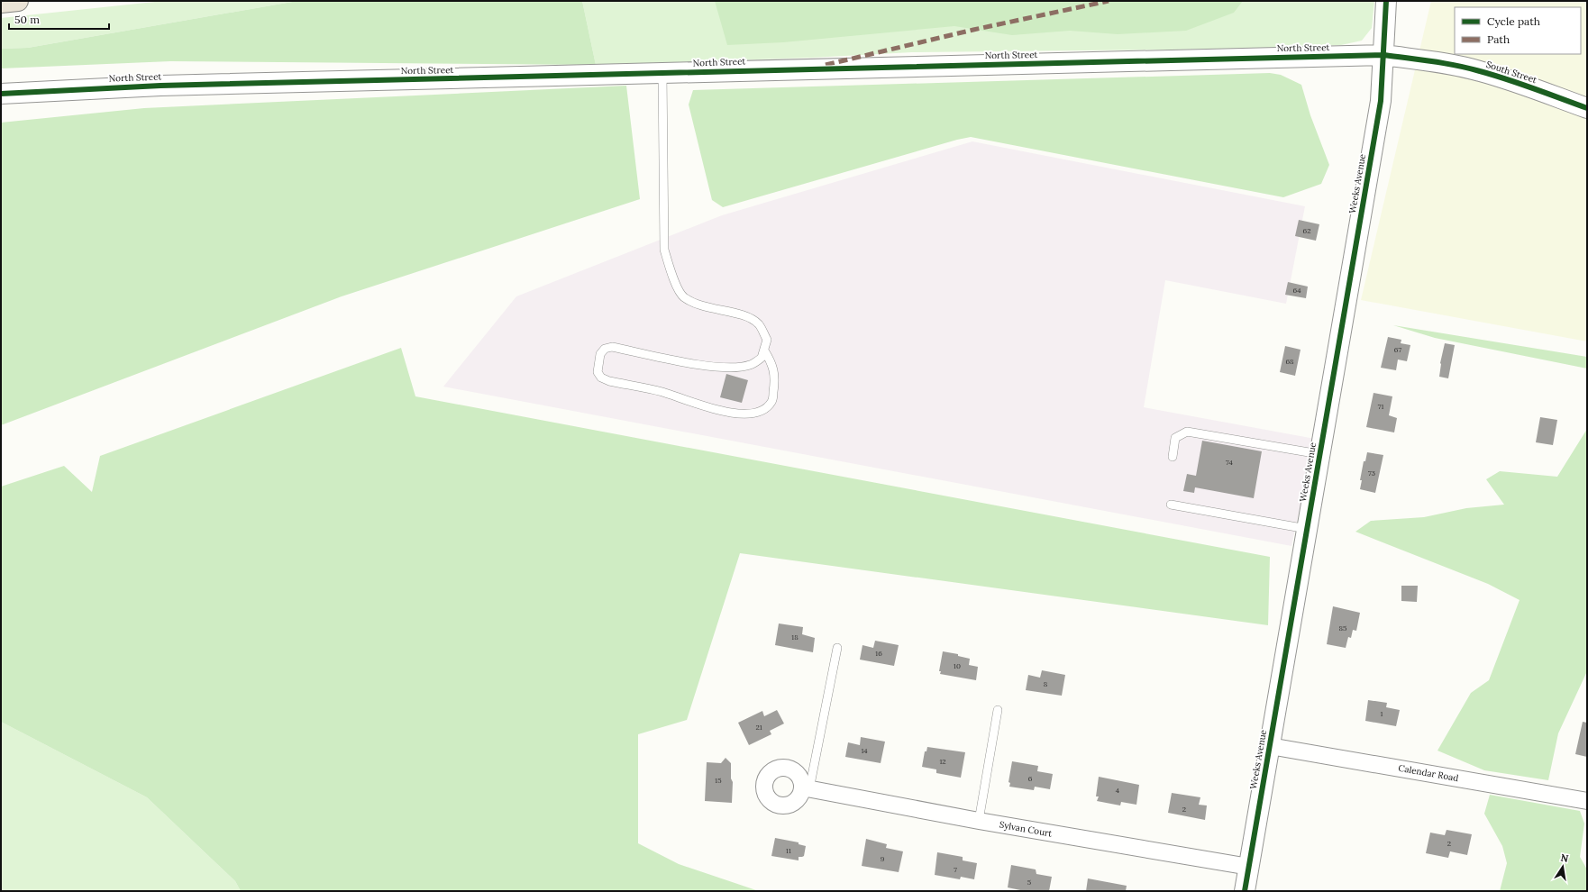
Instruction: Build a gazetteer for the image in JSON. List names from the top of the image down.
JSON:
{
  "streets": {
    "street": [
      "North Street",
      "South Street",
      "Weeks Avenue",
      "Calendar Road",
      "Sylvan Court"
    ]
  },
  "crossings": [
    ["North Street", "South Street"],
    ["North Street", "Weeks Avenue"],
    ["South Street", "Weeks Avenue"],
    ["Weeks Avenue", "Calendar Road"],
    ["Weeks Avenue", "Sylvan Court"]
  ],
  "house_numbers": [
    "62",
    "64",
    "67",
    "68",
    "71",
    "74",
    "73",
    "85",
    "18",
    "16",
    "10",
    "8",
    "1",
    "21",
    "14",
    "12",
    "6",
    "15",
    "4",
    "2",
    "2",
    "11",
    "9",
    "7",
    "5"
  ],
  "legend": ["Cycle path", "Path"],
  "scale_bar": "50 m",
  "north": "top"
}
